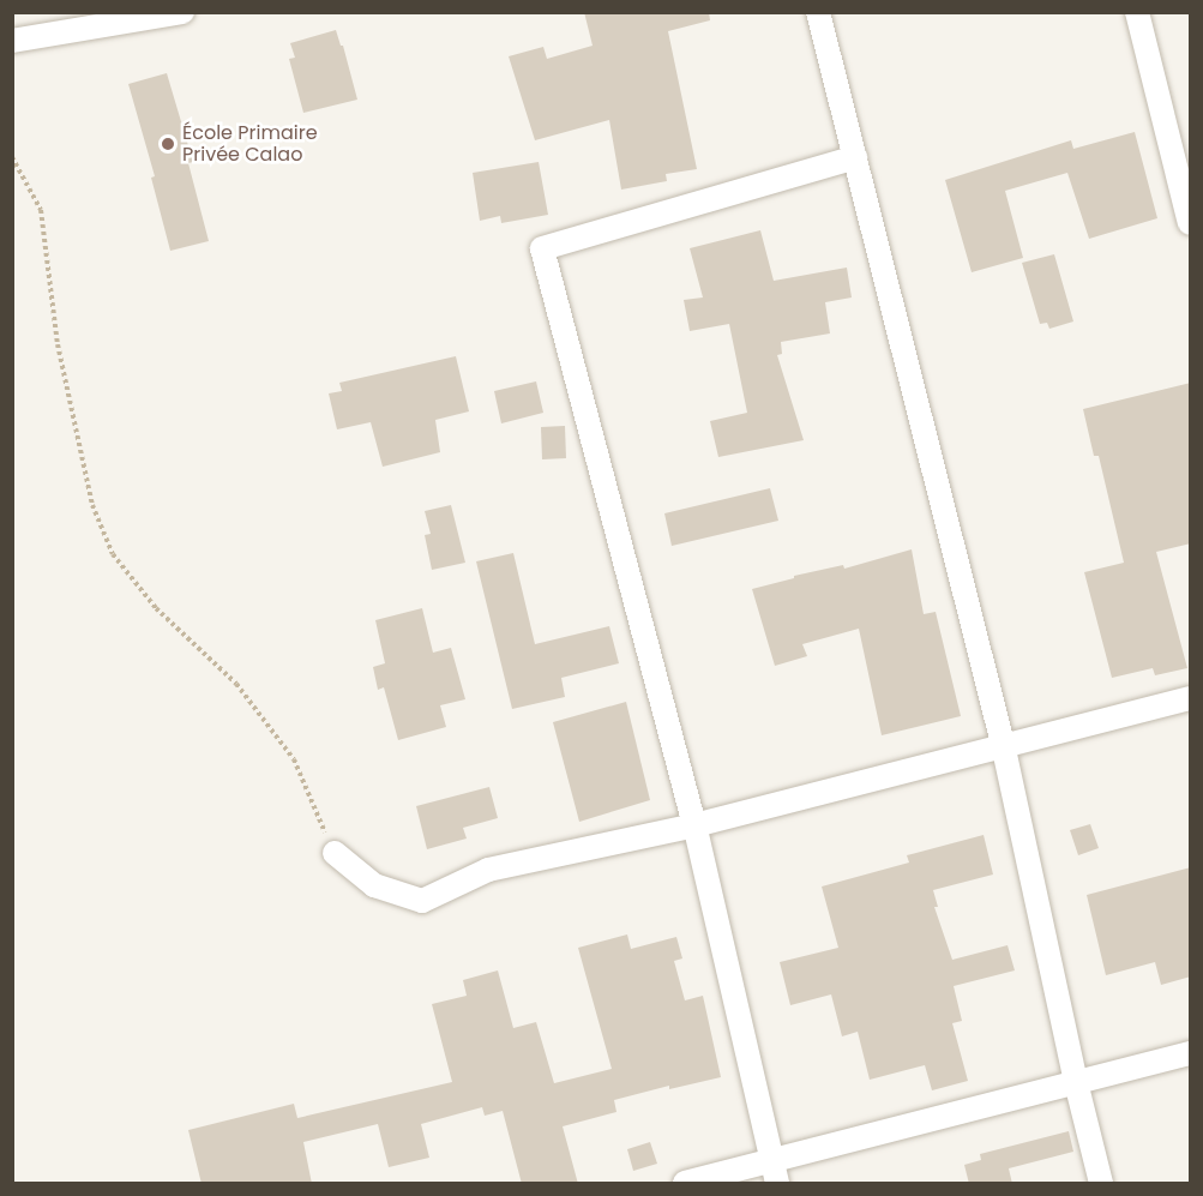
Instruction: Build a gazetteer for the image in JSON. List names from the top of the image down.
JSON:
{
  "places": ["École Primaire Privée Calao"]
}
